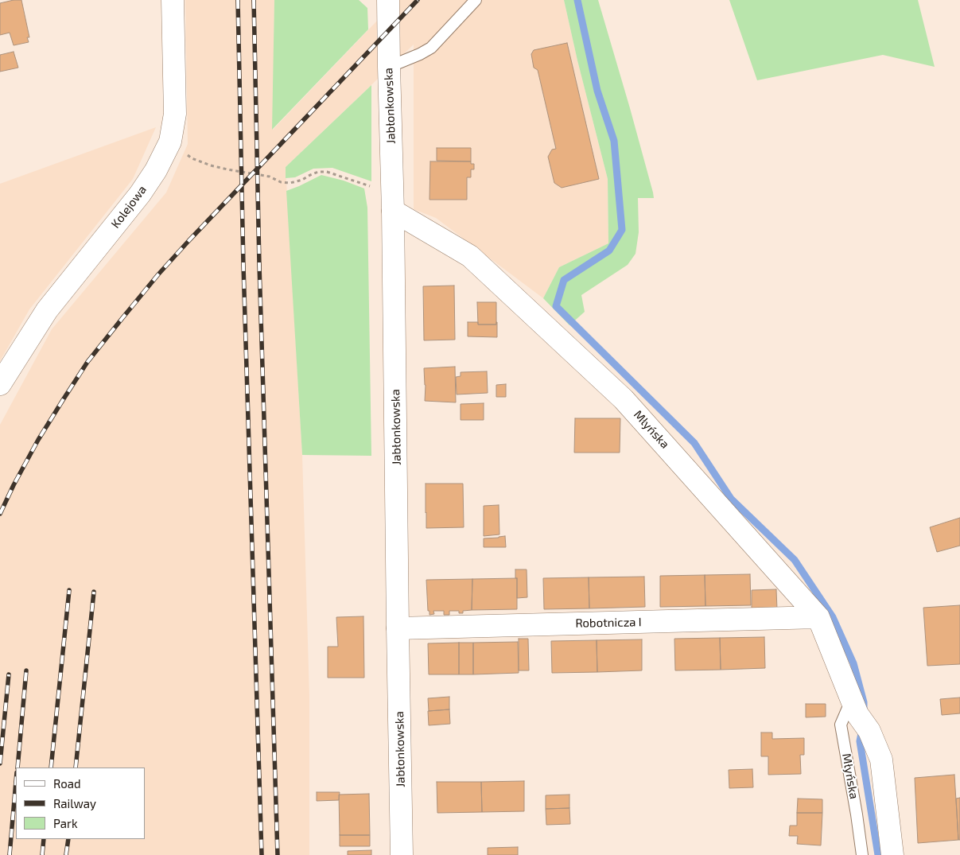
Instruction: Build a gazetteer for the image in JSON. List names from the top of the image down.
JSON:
{
  "streets": {
    "street": [
      "Jabłonkowska",
      "Kolejowa",
      "Młyńska",
      "Robotnicza I"
    ]
  },
  "crossings": [
    ["Jabłonkowska", "Młyńska"],
    ["Jabłonkowska", "Robotnicza I"],
    ["Młyńska", "Robotnicza I"]
  ],
  "legend": ["Road", "Railway", "Park"]
}
